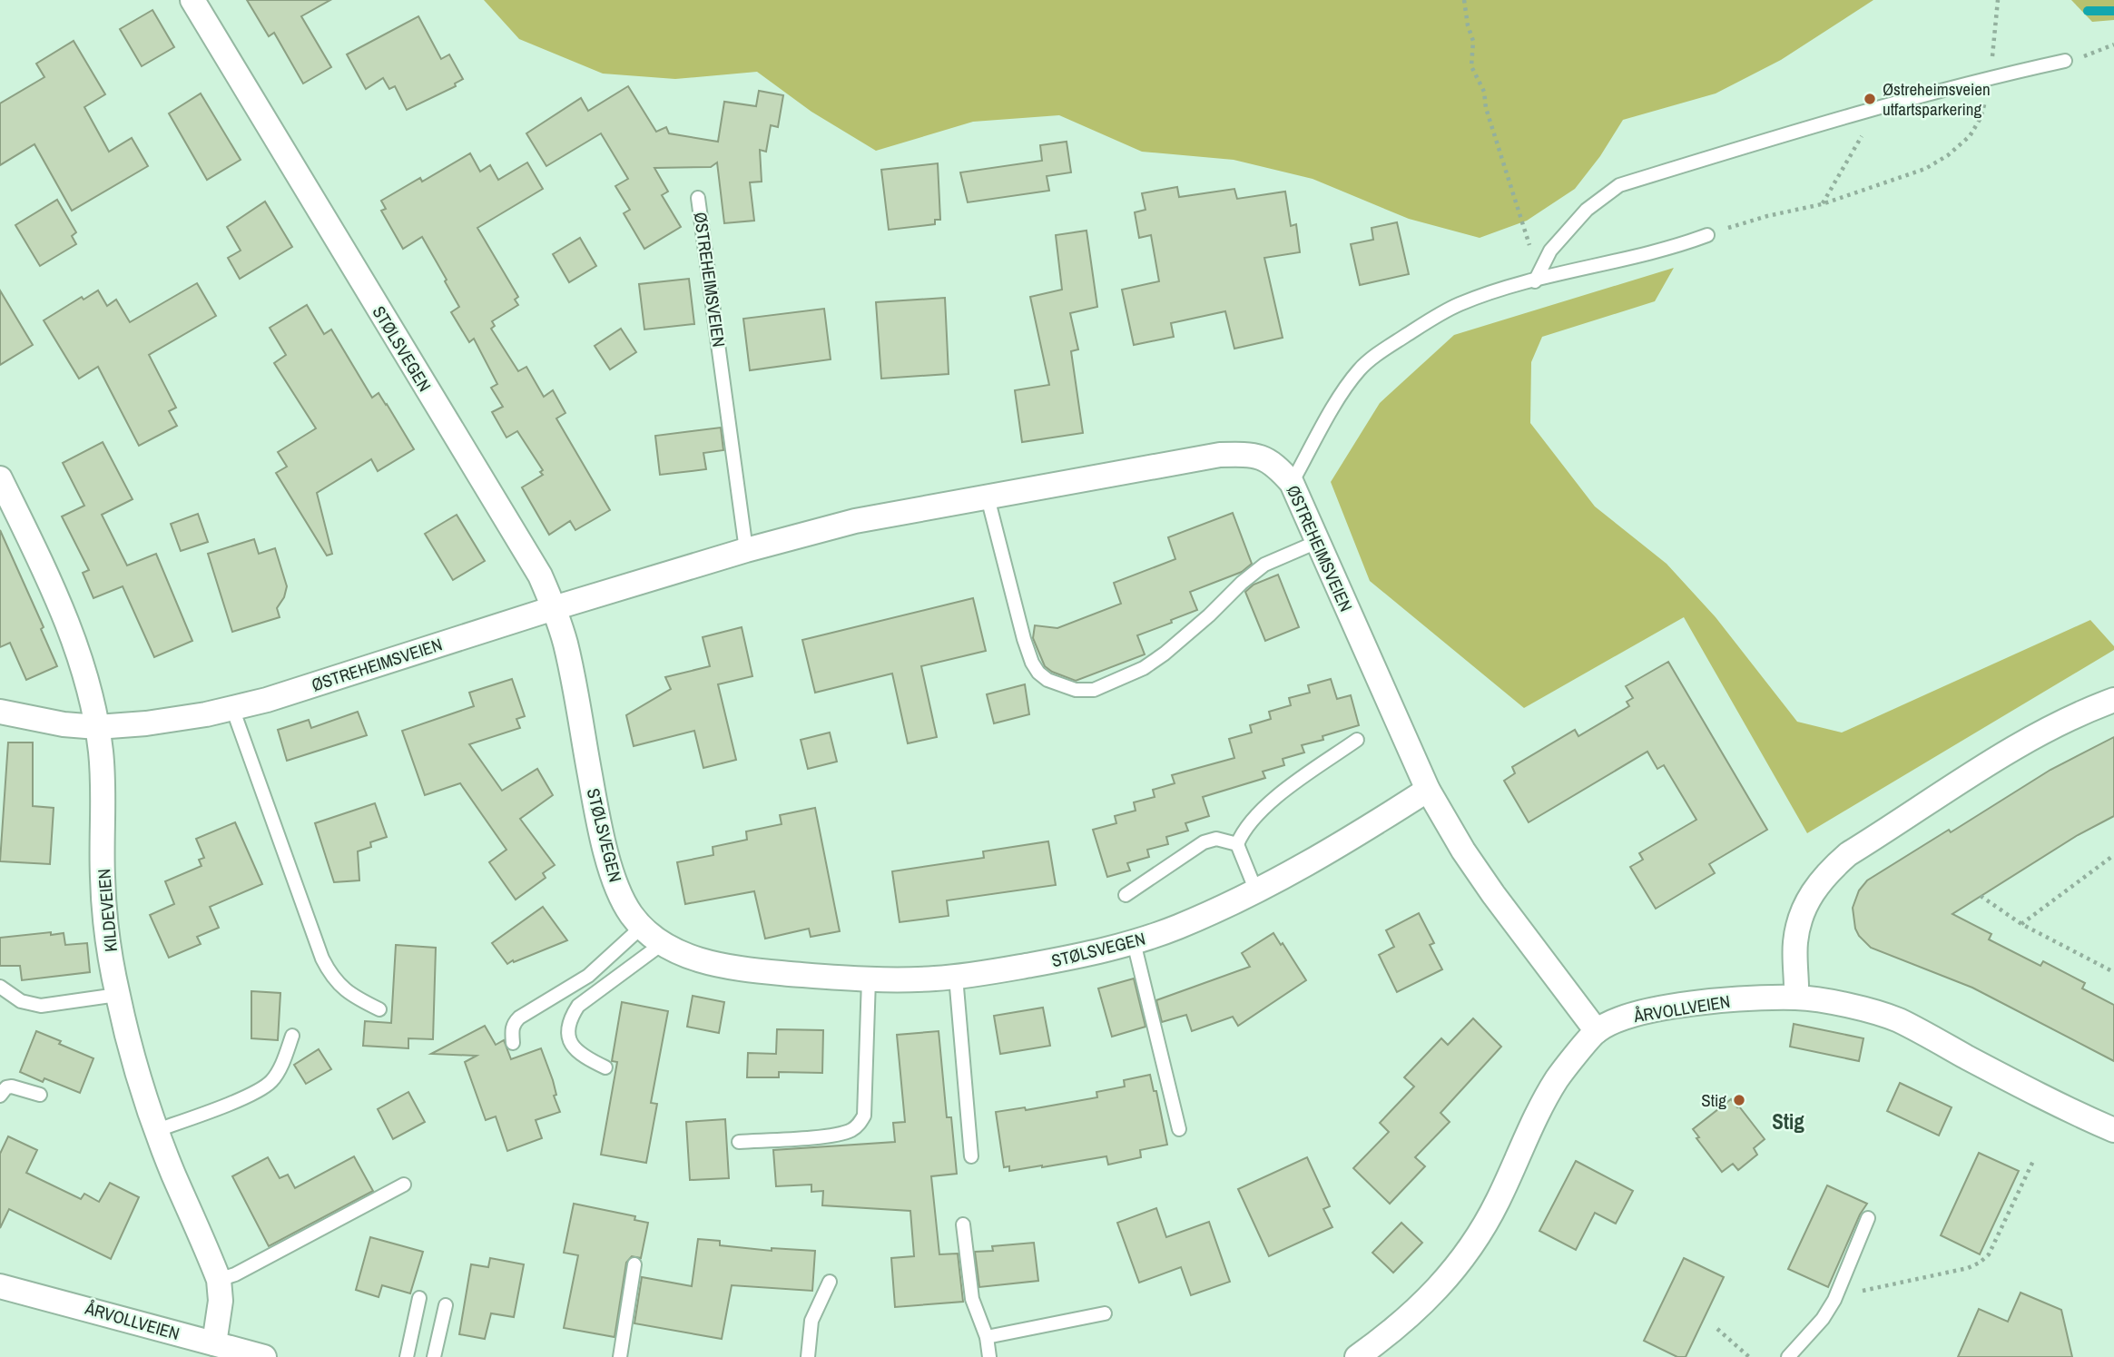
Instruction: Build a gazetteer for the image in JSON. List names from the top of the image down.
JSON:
{
  "streets": {
    "street": [
      "ØSTREHEIMSVEIEN",
      "STØLSVEGEN",
      "KILDEVEIEN",
      "ÅRVOLLVEIEN"
    ]
  },
  "crossings": [
    ["ØSTREHEIMSVEIEN", "STØLSVEGEN"],
    ["ØSTREHEIMSVEIEN", "KILDEVEIEN"],
    ["ØSTREHEIMSVEIEN", "ÅRVOLLVEIEN"],
    ["KILDEVEIEN", "ÅRVOLLVEIEN"]
  ],
  "districts": ["Stig"],
  "places": ["Østreheimsveien utfartsparkering", "Stig"]
}
